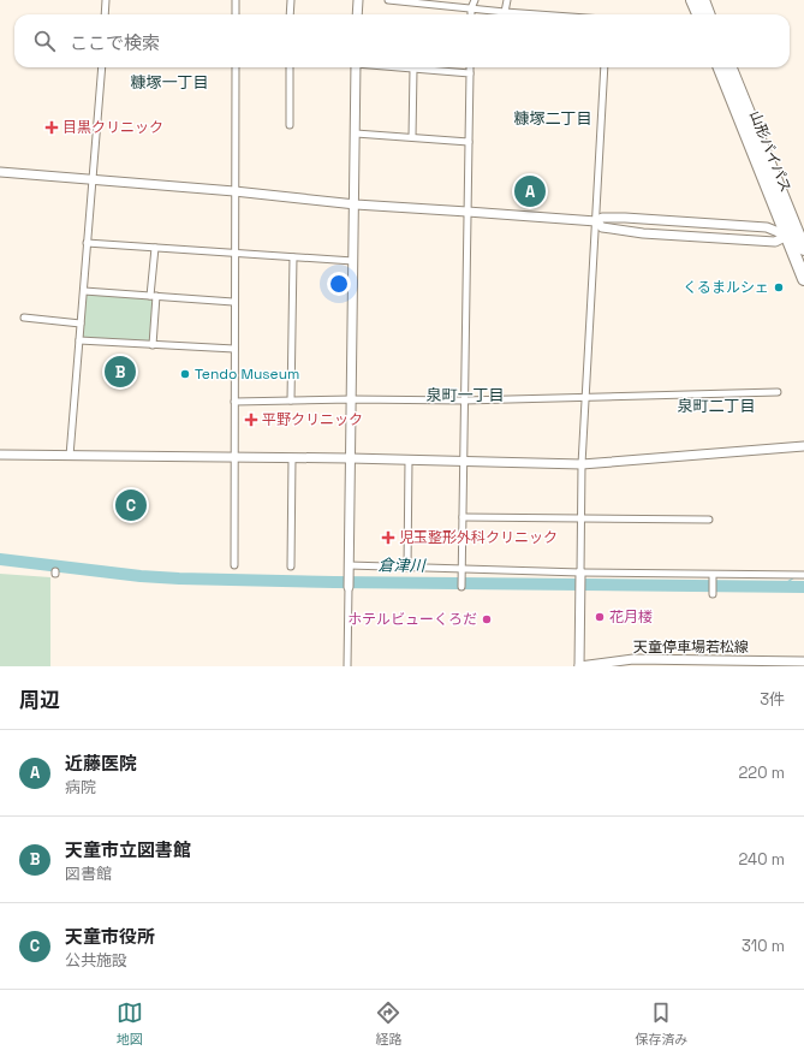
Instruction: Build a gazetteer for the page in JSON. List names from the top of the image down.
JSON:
{
  "streets": {
    "highway": ["山形バイパス"],
    "street": ["天童停車場若松線"]
  },
  "districts": [
    "糠塚一丁目",
    "糠塚二丁目",
    "泉町一丁目",
    "泉町二丁目"
  ],
  "water": ["倉津川"],
  "places": {
    "health": ["目黒クリニック", "平野クリニック", "児玉整形外科クリニック"],
    "other": [
      "くるまルシェ",
      "Tendo Museum",
      "花月楼",
      "ホテルビューくろだ"
    ]
  },
  "page": {
    "search": "ここで検索",
    "pins": ["A", "B", "C"],
    "heading": ["周辺", "3件"],
    "list": [
      {
        "mark": "A",
        "name": "近藤医院",
        "note": "病院",
        "value": "220 m"
      },
      {
        "mark": "B",
        "name": "天童市立図書館",
        "note": "図書館",
        "value": "240 m"
      },
      {
        "mark": "C",
        "name": "天童市役所",
        "note": "公共施設",
        "value": "310 m"
      }
    ],
    "nav": ["地図", "経路", "保存済み"]
  }
}
